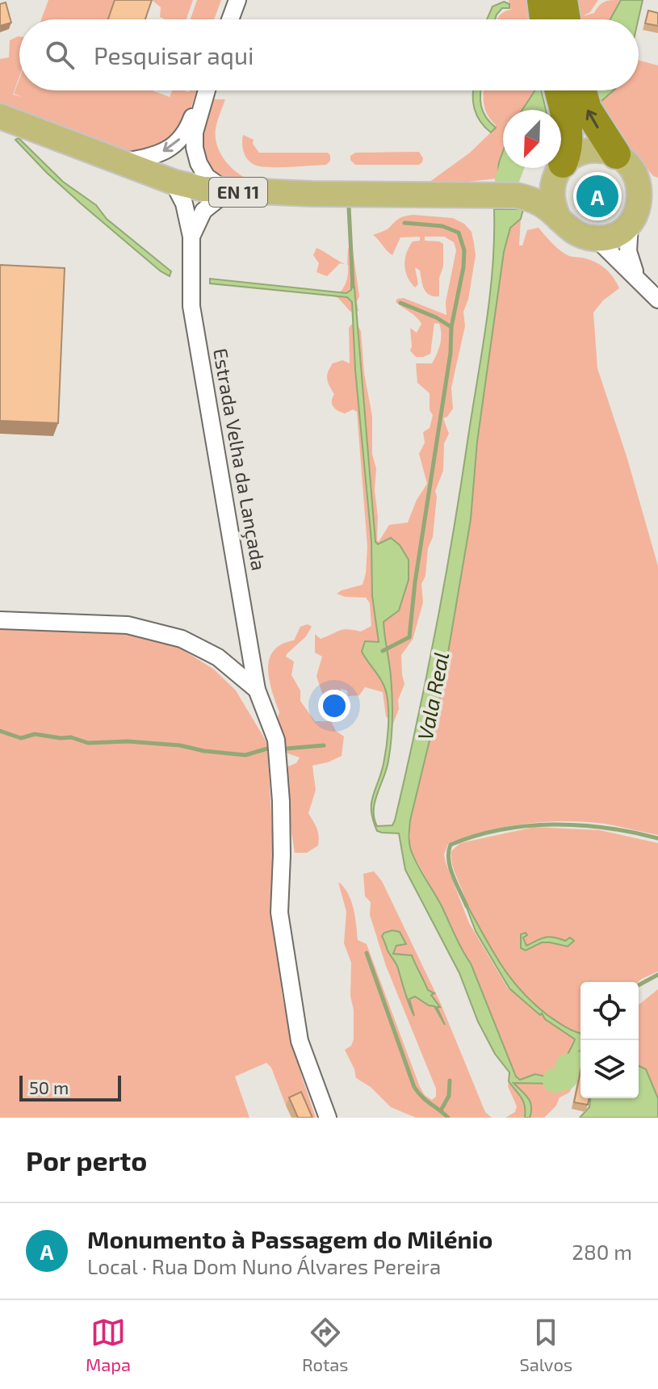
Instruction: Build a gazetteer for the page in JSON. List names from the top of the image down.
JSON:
{
  "streets": {
    "main road": ["EN 11"],
    "street": ["Estrada Velha da Lançada"]
  },
  "crossings": [
    ["EN 11", "Estrada Velha da Lançada"]
  ],
  "water": ["Vala Real"],
  "scale_bar": "50 m",
  "north": "bottom left",
  "page": {
    "search": "Pesquisar aqui",
    "pins": "A",
    "scale": "50 m",
    "heading": "Por perto",
    "list": [
      {
        "mark": "A",
        "name": "Monumento à Passagem do Milénio",
        "note": "Local · Rua Dom Nuno Álvares Pereira",
        "value": "280 m"
      }
    ],
    "nav": ["Mapa", "Rotas", "Salvos"]
  }
}
